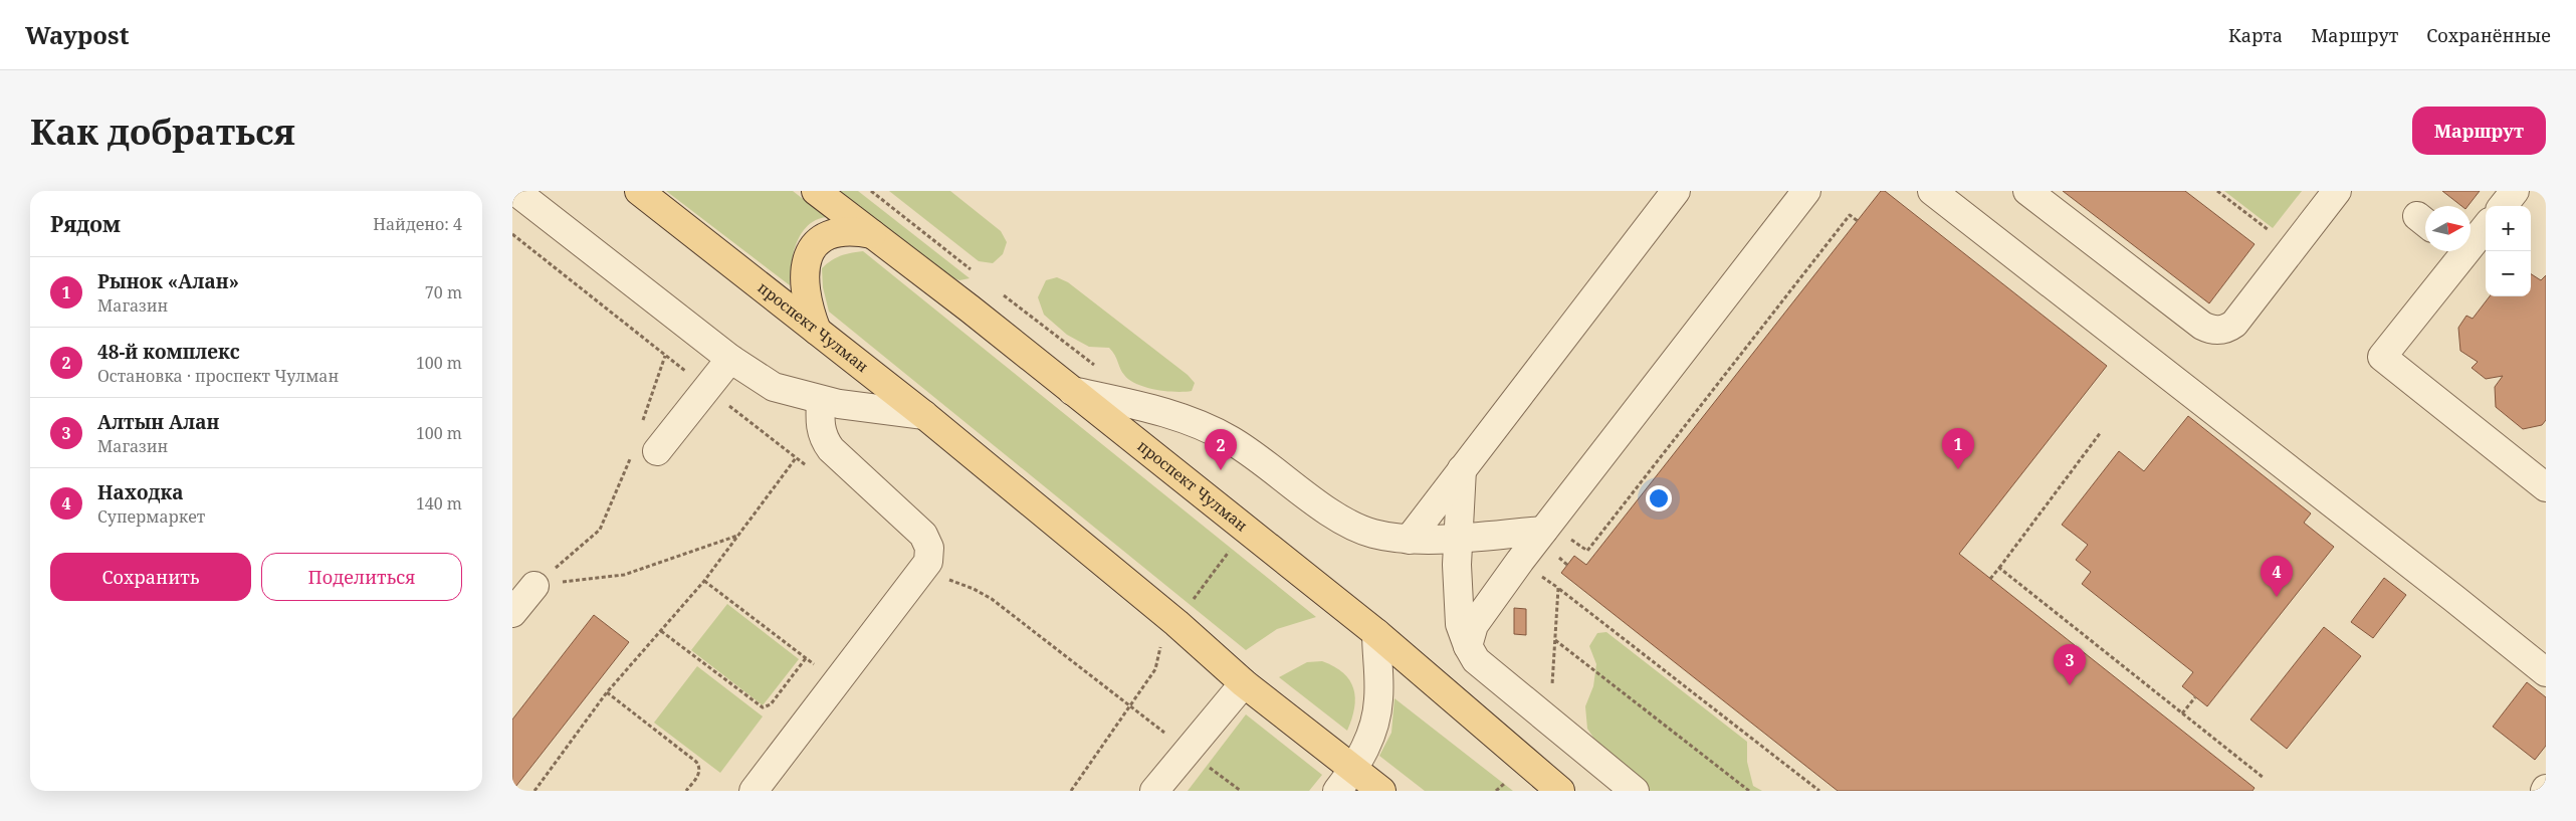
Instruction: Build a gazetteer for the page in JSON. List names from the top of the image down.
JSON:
{
  "streets": {
    "main road": ["проспект Чулман"]
  },
  "north": "right",
  "page": {
    "header": "Waypost",
    "nav": ["Карта", "Маршрут", "Сохранённые"],
    "buttons": [
      "Маршрут",
      ["Сохранить", "Поделиться"]
    ],
    "title": "Как добраться",
    "heading": ["Рядом", "Найдено: 4"],
    "map_buttons": ["+", "−"],
    "list": [
      {
        "mark": "1",
        "name": "Рынок «Алан»",
        "note": "Магазин",
        "value": "70 m"
      },
      {
        "mark": "2",
        "name": "48-й комплекс",
        "note": "Остановка · проспект Чулман",
        "value": "100 m"
      },
      {
        "mark": "3",
        "name": "Алтын Алан",
        "note": "Магазин",
        "value": "100 m"
      },
      {
        "mark": "4",
        "name": "Находка",
        "note": "Супермаркет",
        "value": "140 m"
      }
    ],
    "pins": [
      "1",
      "2",
      "4",
      "3"
    ]
  }
}
